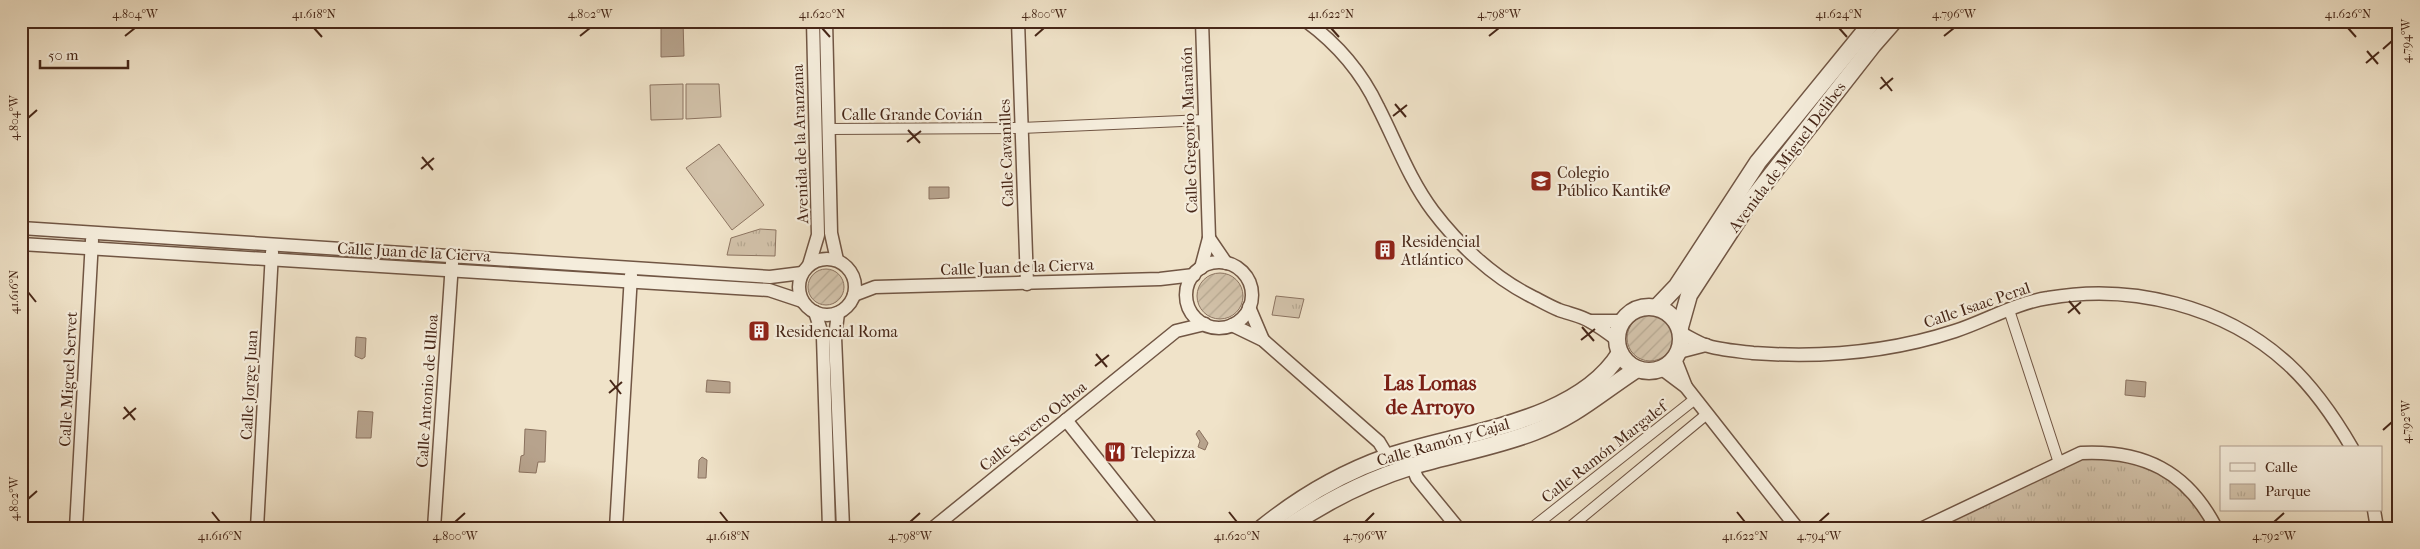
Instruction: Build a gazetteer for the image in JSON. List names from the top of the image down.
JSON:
{
  "streets": {
    "street": [
      "Calle Grande Covián",
      "Calle Gregorio Marañón",
      "Avenida de la Aranzana",
      "Calle Cavanilles",
      "Avenida de Miguel Delibes",
      "Calle Juan de la Cierva",
      "Calle Isaac Peral",
      "Calle Miguel Servet",
      "Calle Jorge Juan",
      "Calle Antonio de Ulloa",
      "Calle Severo Ochoa",
      "Calle Ramón y Cajal",
      "Calle Ramón Margalef"
    ]
  },
  "crossings": [
    ["Calle Grande Covián", "Calle Gregorio Marañón"],
    ["Calle Grande Covián", "Avenida de la Aranzana"],
    ["Calle Grande Covián", "Calle Cavanilles"],
    ["Calle Gregorio Marañón", "Calle Juan de la Cierva"],
    ["Calle Gregorio Marañón", "Calle Severo Ochoa"],
    ["Avenida de la Aranzana", "Calle Juan de la Cierva"],
    ["Calle Cavanilles", "Calle Juan de la Cierva"],
    ["Avenida de Miguel Delibes", "Calle Isaac Peral"],
    ["Avenida de Miguel Delibes", "Calle Ramón y Cajal"],
    ["Calle Juan de la Cierva", "Calle Miguel Servet"],
    ["Calle Juan de la Cierva", "Calle Jorge Juan"],
    ["Calle Juan de la Cierva", "Calle Antonio de Ulloa"],
    ["Calle Juan de la Cierva", "Calle Severo Ochoa"],
    ["Calle Isaac Peral", "Calle Ramón y Cajal"]
  ],
  "districts": ["Las Lomas de Arroyo"],
  "places": {
    "school or university": ["Colegio Público Kantik@"],
    "building": ["Residencial Atlántico", "Residencial Roma"],
    "restaurant": ["Telepizza"]
  },
  "legend": ["Calle", "Parque"],
  "scale_bar": "50 m",
  "coordinates": [
    "4.804°W",
    "41.618°N",
    "4.802°W",
    "41.620°N",
    "4.800°W",
    "41.622°N",
    "4.798°W",
    "41.624°N",
    "4.796°W",
    "41.626°N",
    "4.794°W",
    "41.616°N",
    "4.792°W"
  ]
}
